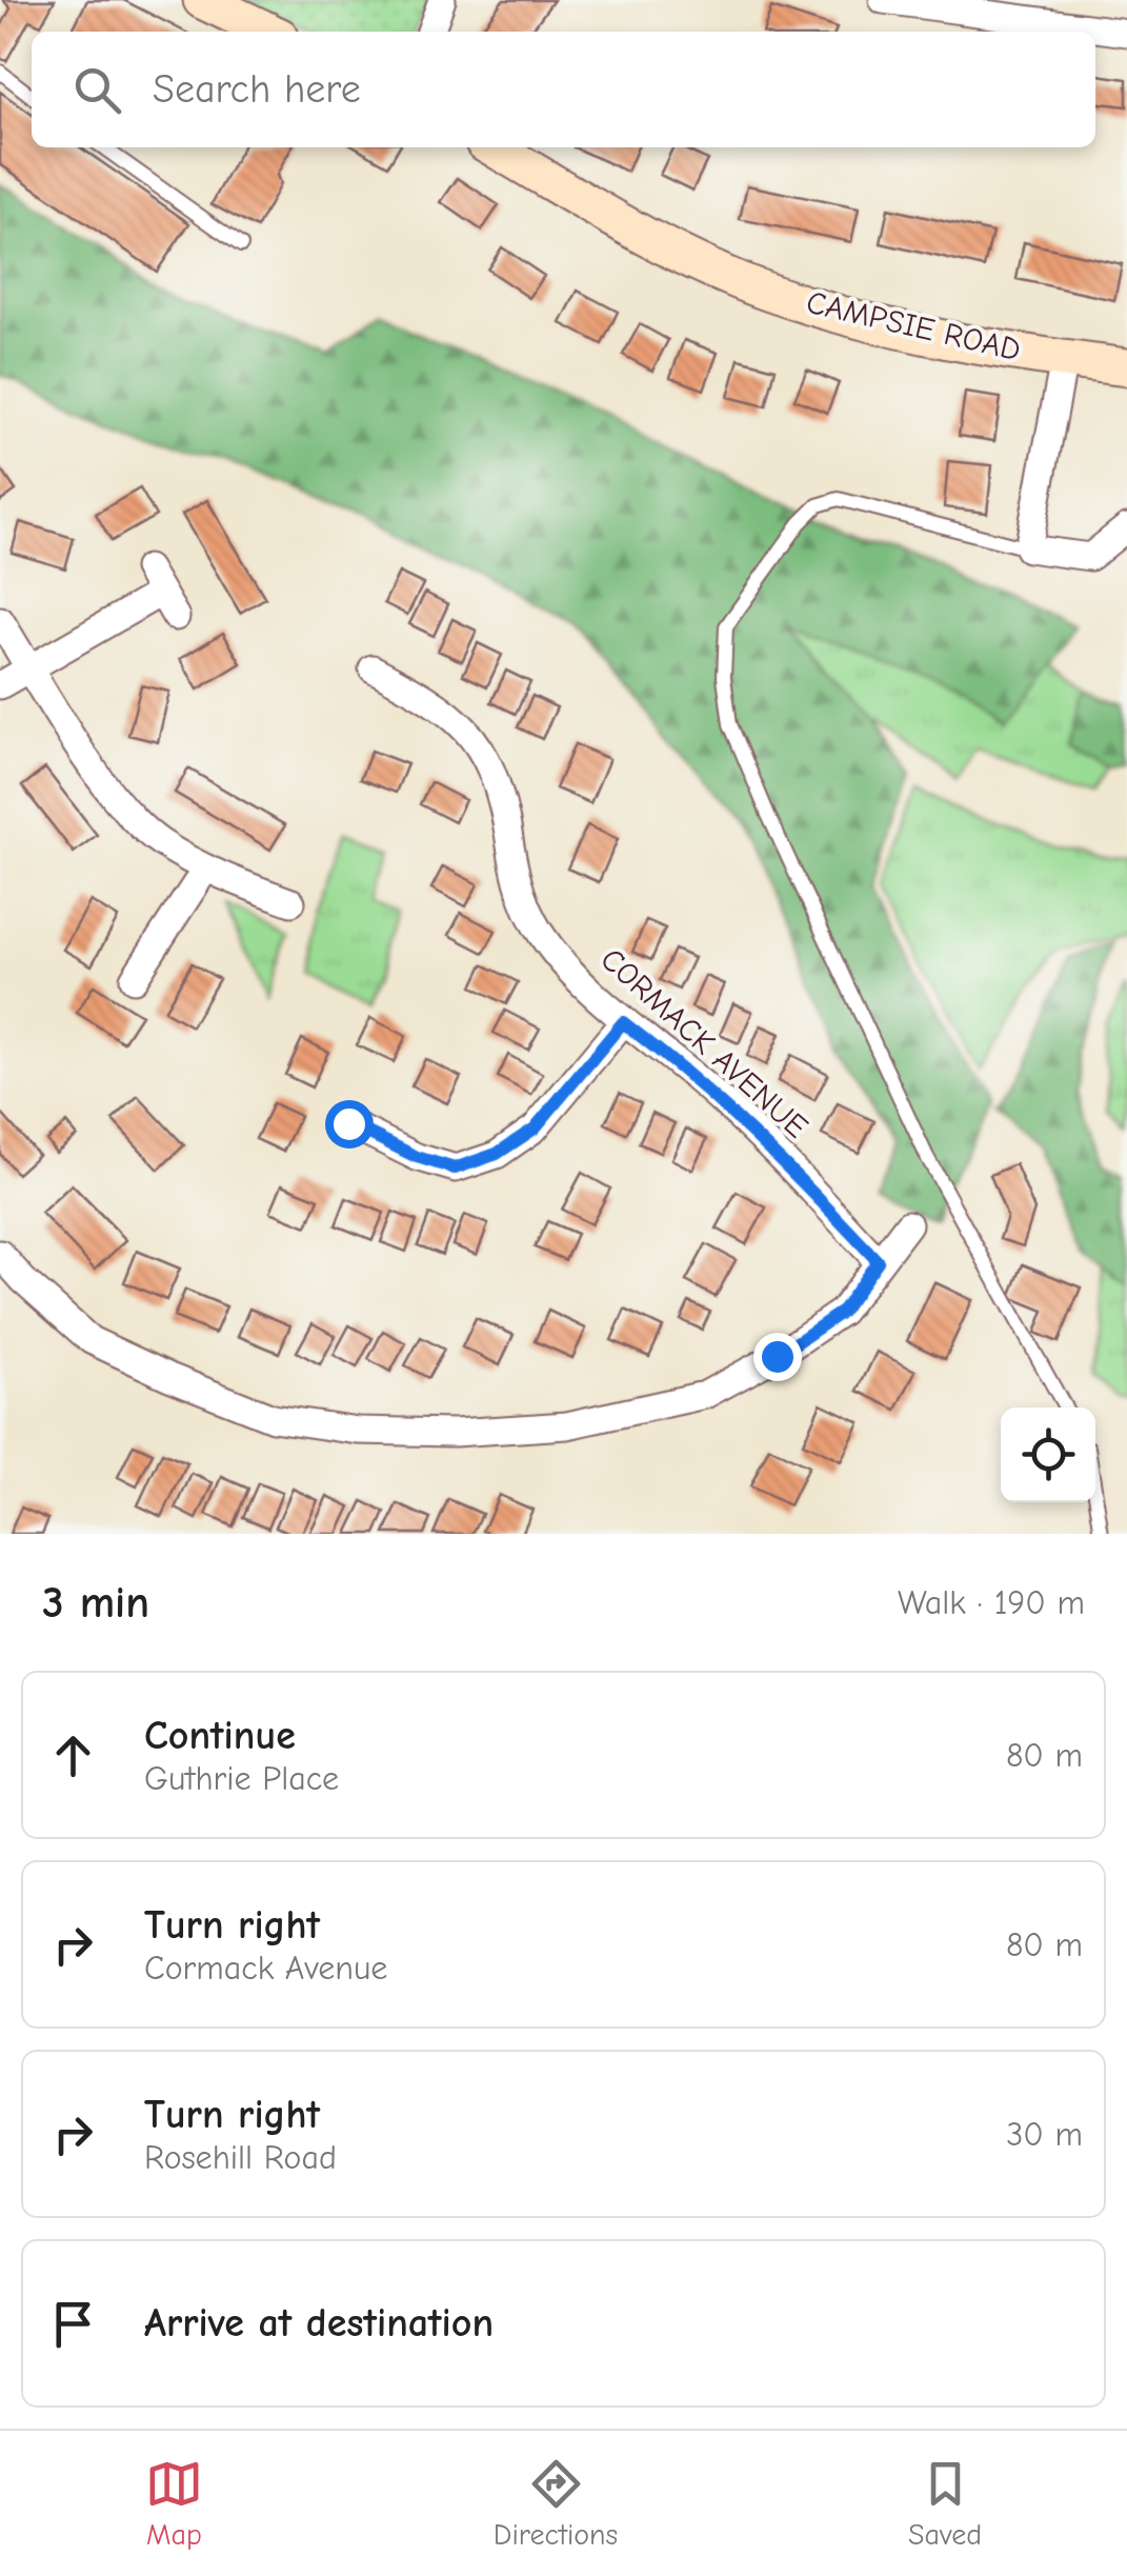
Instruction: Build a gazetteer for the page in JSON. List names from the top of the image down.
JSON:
{
  "streets": {
    "main road": ["CAMPSIE ROAD"],
    "street": ["CORMACK AVENUE"]
  },
  "page": {
    "search": "Search here",
    "heading": ["3 min", "Walk · 190 m"],
    "list": [
      ["Continue", "Guthrie Place", "80 m"],
      ["Turn right", "Cormack Avenue", "80 m"],
      ["Turn right", "Rosehill Road", "30 m"],
      "Arrive at destination"
    ],
    "nav": ["Map", "Directions", "Saved"]
  }
}
